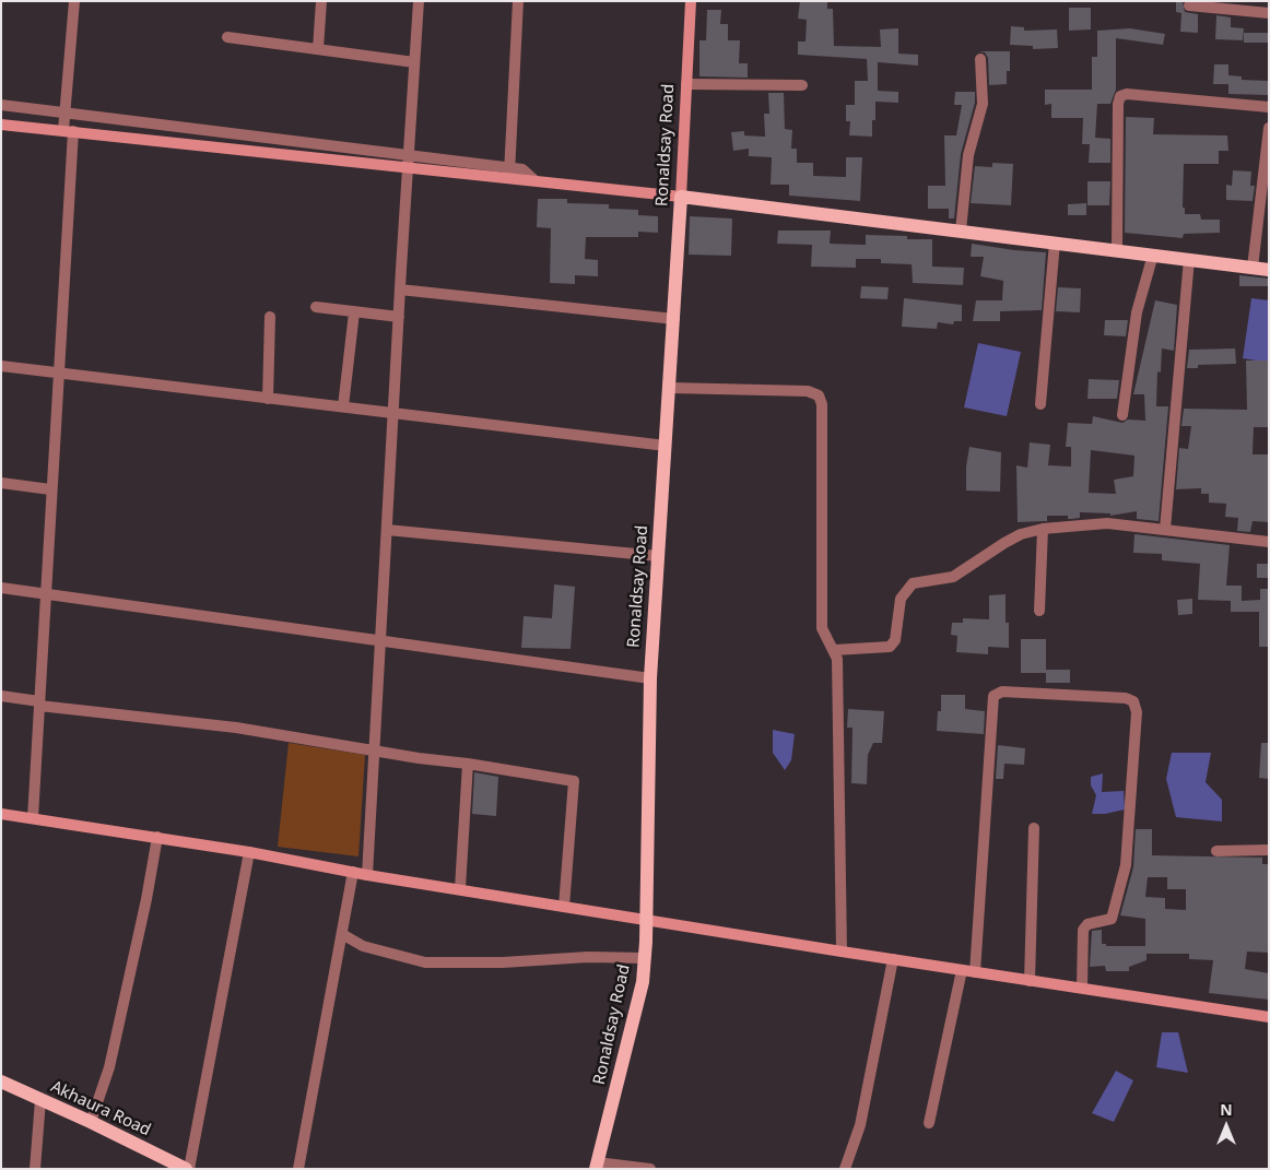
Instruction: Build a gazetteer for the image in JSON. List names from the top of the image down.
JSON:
{
  "streets": {
    "main road": ["Ronaldsay Road", "Akhaura Road"]
  },
  "north": "top"
}
